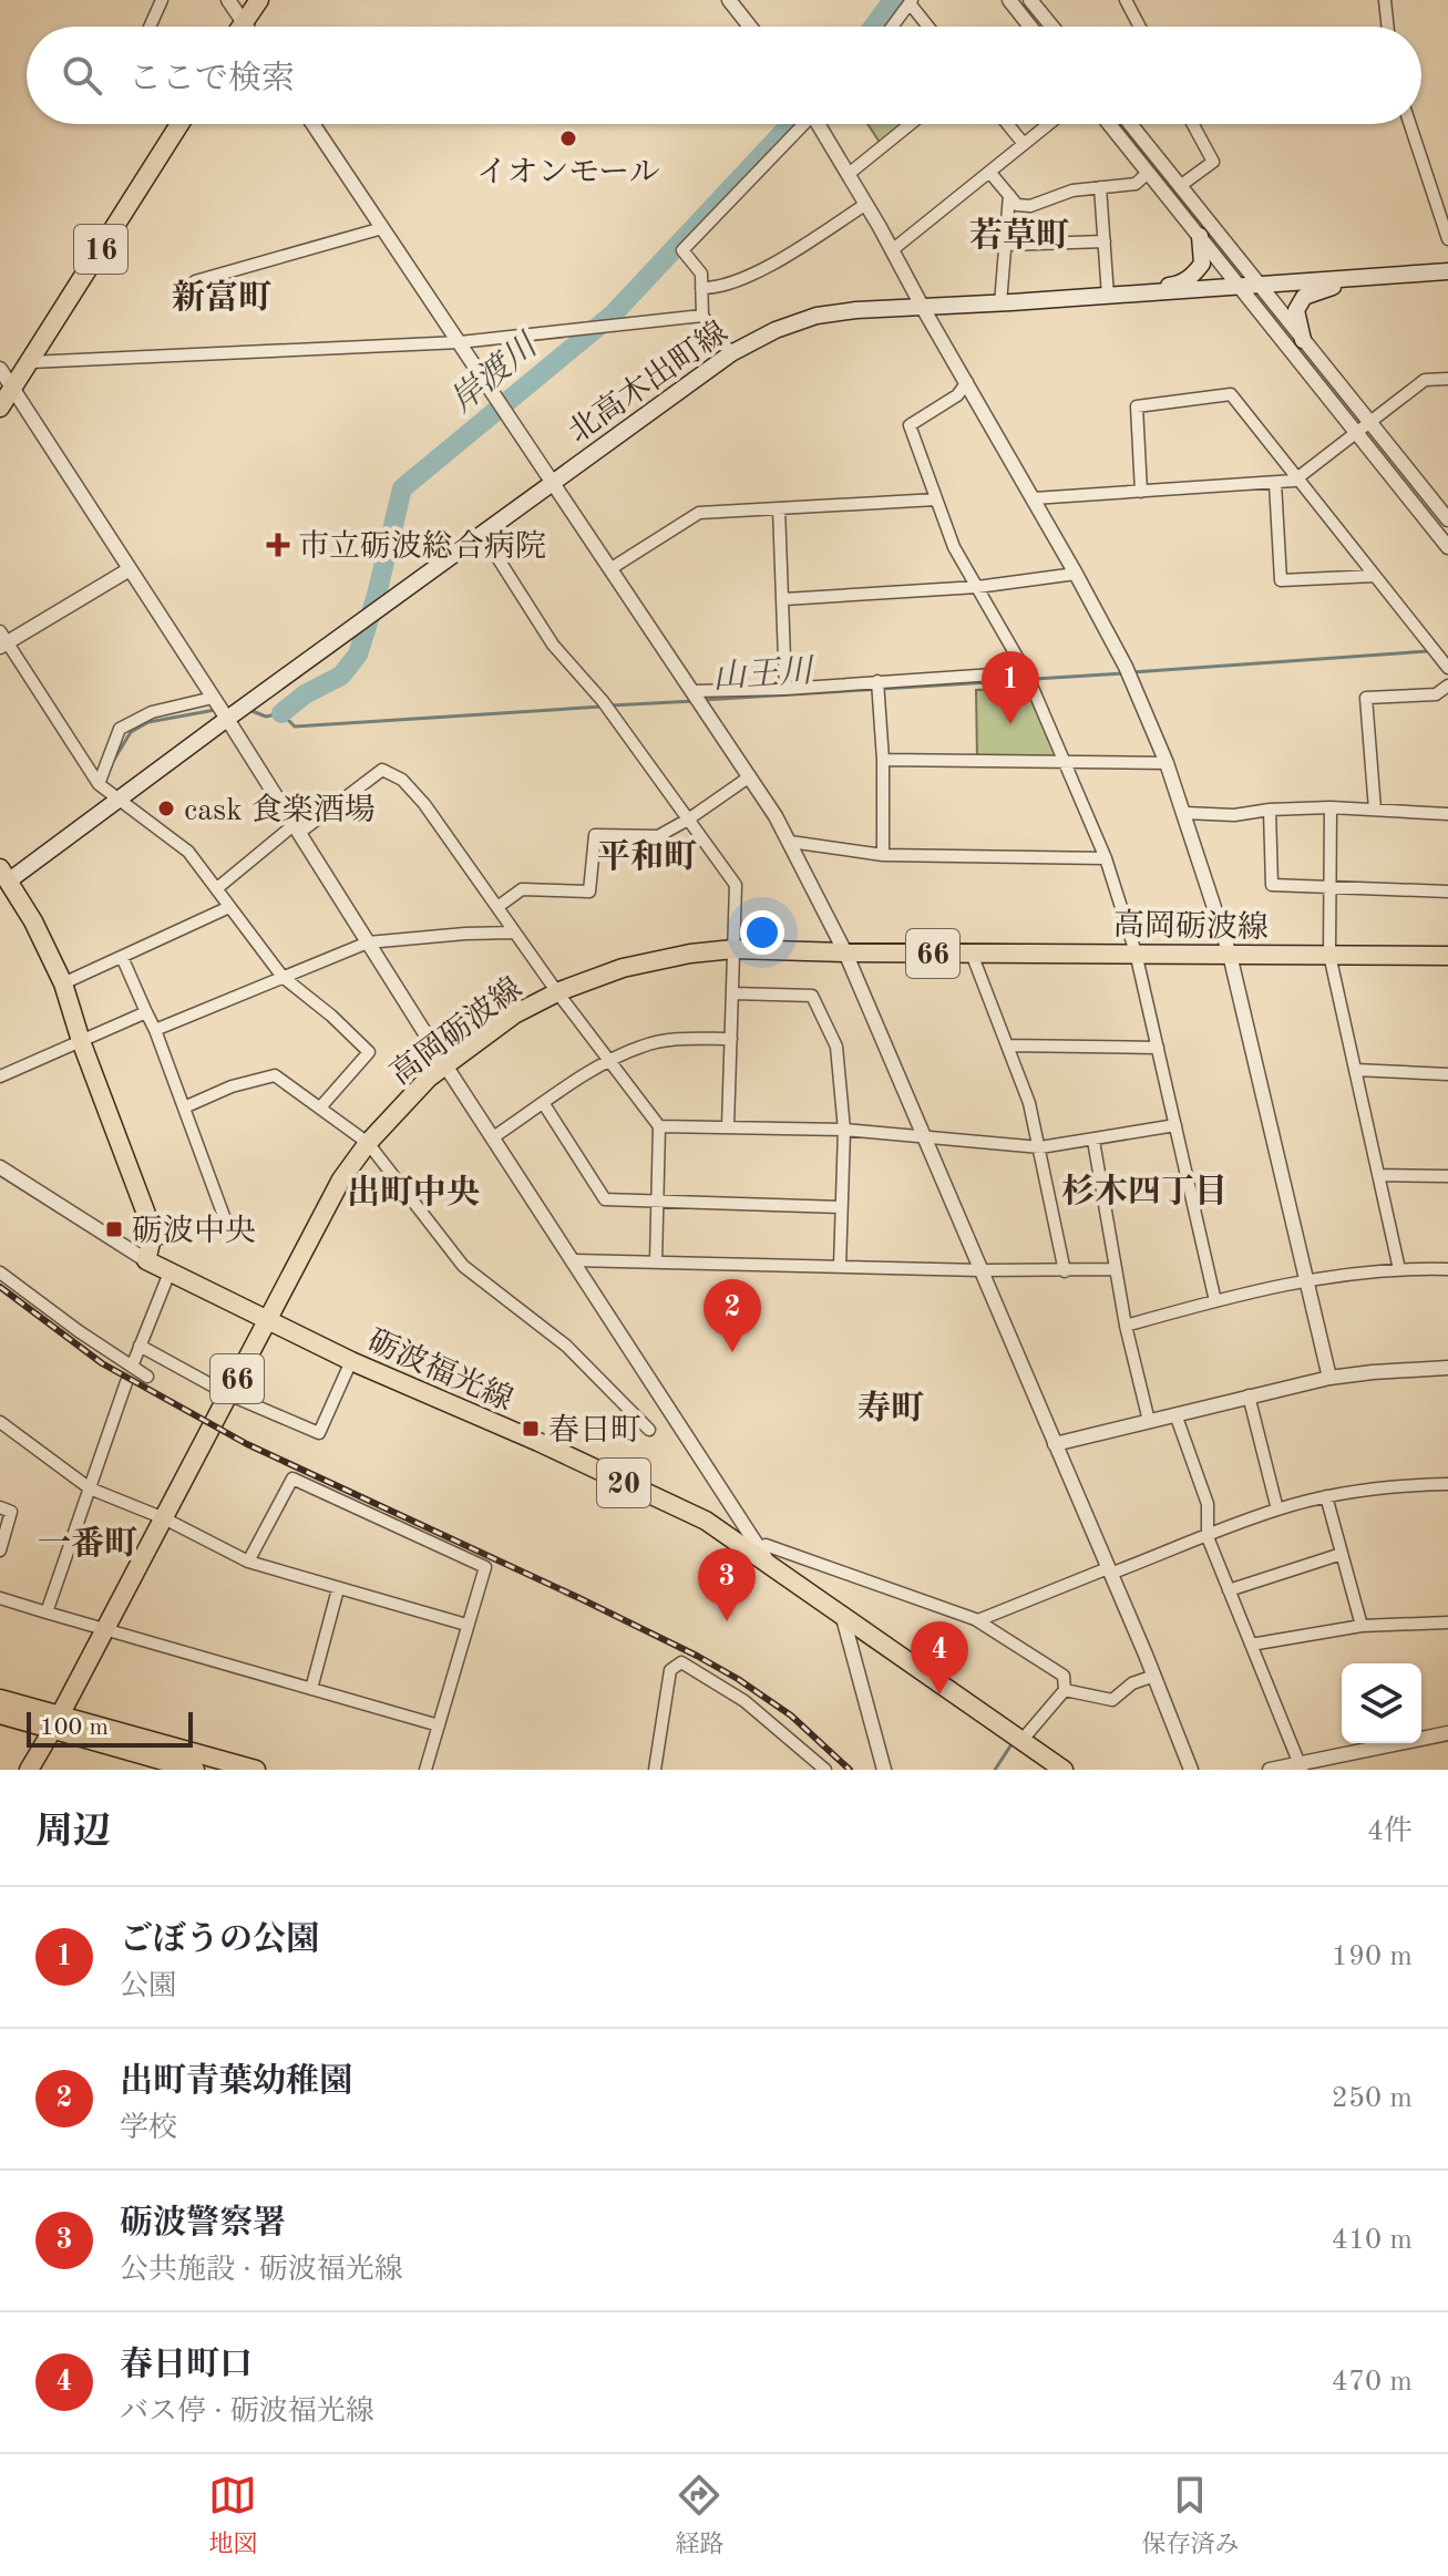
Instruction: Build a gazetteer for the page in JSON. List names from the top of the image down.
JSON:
{
  "streets": {
    "main road": [
      "16",
      "北高木出町線",
      "高岡砺波線",
      "66",
      "砺波福光線",
      "20"
    ]
  },
  "crossings": [
    ["高岡砺波線", "砺波福光線"]
  ],
  "districts": [
    "若草町",
    "新富町",
    "平和町",
    "杉木四丁目",
    "出町中央",
    "寿町",
    "一番町"
  ],
  "water": ["岸渡川", "山王川"],
  "places": {
    "other": ["イオンモール", "cask 食楽酒場"],
    "health": ["市立砺波総合病院"],
    "transit": ["砺波中央", "春日町"]
  },
  "scale_bar": "100 m",
  "page": {
    "search": "ここで検索",
    "pins": [
      "1",
      "2",
      "3",
      "4"
    ],
    "scale": "100 m",
    "heading": ["周辺", "4件"],
    "list": [
      {
        "mark": "1",
        "name": "ごぼうの公園",
        "note": "公園",
        "value": "190 m"
      },
      {
        "mark": "2",
        "name": "出町青葉幼稚園",
        "note": "学校",
        "value": "250 m"
      },
      {
        "mark": "3",
        "name": "砺波警察署",
        "note": "公共施設 · 砺波福光線",
        "value": "410 m"
      },
      {
        "mark": "4",
        "name": "春日町口",
        "note": "バス停 · 砺波福光線",
        "value": "470 m"
      }
    ],
    "nav": ["地図", "経路", "保存済み"]
  }
}
